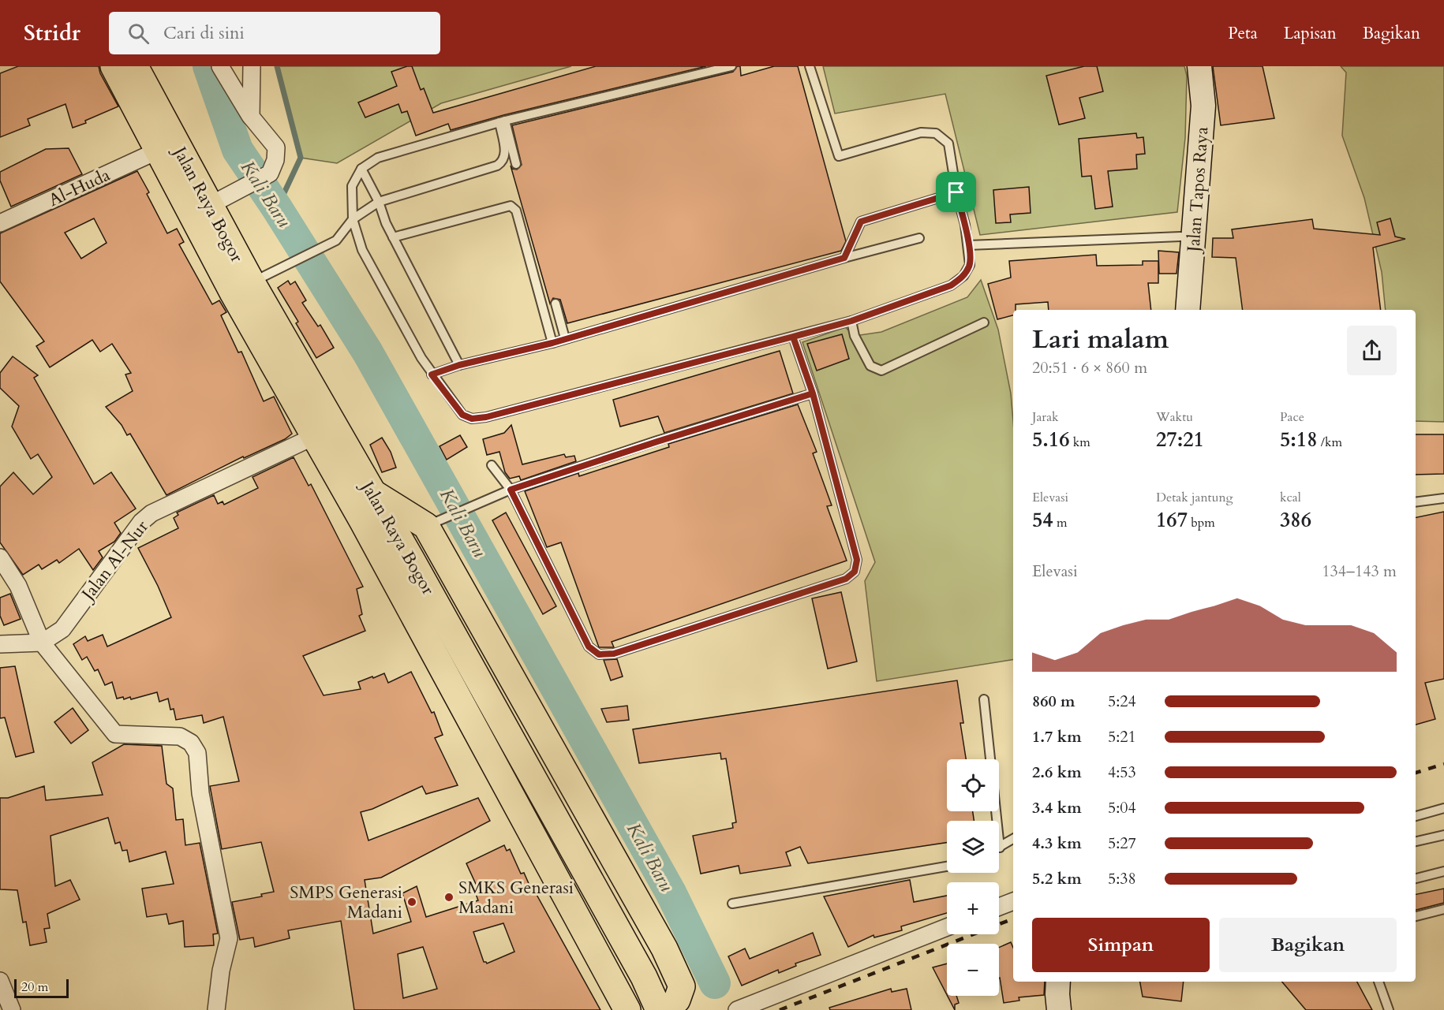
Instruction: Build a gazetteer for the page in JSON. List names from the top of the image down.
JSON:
{
  "streets": {
    "highway": ["Jalan Raya Bogor"],
    "main road": ["Jalan Tapos Raya"],
    "street": ["Al-Huda", "Jalan Al-Nur"]
  },
  "crossings": [
    ["Al-Huda", "Jalan Raya Bogor"],
    ["Jalan Raya Bogor", "Jalan Al-Nur"]
  ],
  "water": ["Kali Baru"],
  "places": ["SMKS Generasi Madani", "SMPS Generasi Madani"],
  "scale_bar": "20 m",
  "page": {
    "header": "Stridr",
    "search": "Cari di sini",
    "nav": ["Peta", "Lapisan", "Bagikan"],
    "heading": ["Lari malam", "20:51 · 6 × 860 m"],
    "stats": [
      ["Jarak", "5.16 km"],
      ["Waktu", "27:21"],
      ["Pace", "5:18 /km"],
      ["Elevasi", "54 m"],
      ["Detak jantung", "167 bpm"],
      ["kcal", "386"]
    ],
    "chart": ["Elevasi", "134–143 m"],
    "list": [
      {
        "name": "860 m",
        "note": "5:24"
      },
      {
        "name": "1.7 km",
        "note": "5:21"
      },
      {
        "name": "2.6 km",
        "note": "4:53"
      },
      {
        "name": "3.4 km",
        "note": "5:04"
      },
      {
        "name": "4.3 km",
        "note": "5:27"
      },
      {
        "name": "5.2 km",
        "note": "5:38"
      }
    ],
    "map_buttons": ["+", "−"],
    "buttons": ["Simpan", "Bagikan"],
    "scale": "20 m"
  }
}
